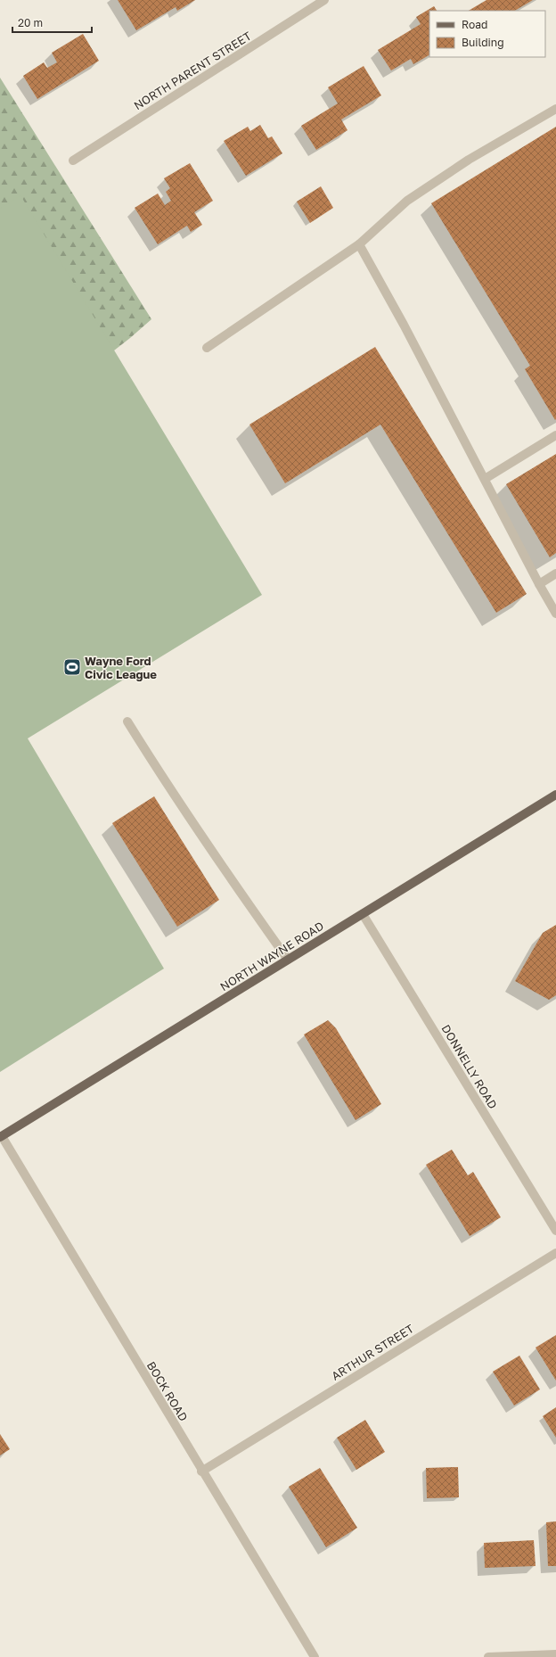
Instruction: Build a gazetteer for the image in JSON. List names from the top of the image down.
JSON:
{
  "streets": {
    "main road": ["NORTH WAYNE ROAD"],
    "street": [
      "NORTH PARENT STREET",
      "DONNELLY ROAD",
      "ARTHUR STREET",
      "BOCK ROAD"
    ]
  },
  "crossings": [
    ["NORTH WAYNE ROAD", "DONNELLY ROAD"],
    ["NORTH WAYNE ROAD", "BOCK ROAD"],
    ["ARTHUR STREET", "BOCK ROAD"]
  ],
  "places": {
    "sports": ["Wayne Ford Civic League"]
  },
  "legend": ["Road", "Building"],
  "scale_bar": "20 m"
}
